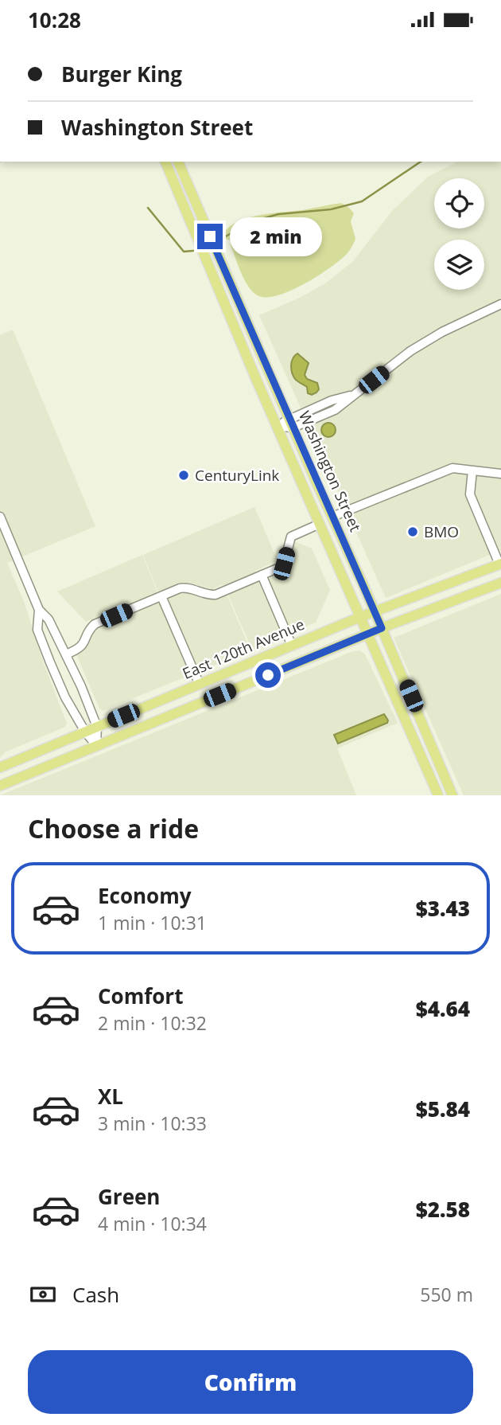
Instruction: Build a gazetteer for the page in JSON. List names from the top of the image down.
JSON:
{
  "streets": {
    "main road": ["Washington Street", "East 120th Avenue"]
  },
  "crossings": [
    ["Washington Street", "East 120th Avenue"]
  ],
  "places": ["CenturyLink", "BMO"],
  "page": {
    "status": "10:28",
    "banner": ["Burger King", "Washington Street"],
    "bubble": "2 min",
    "heading": "Choose a ride",
    "list": [
      {
        "name": "Economy",
        "note": "1 min · 10:31",
        "value": "$3.43"
      },
      {
        "name": "Comfort",
        "note": "2 min · 10:32",
        "value": "$4.64"
      },
      {
        "name": "XL",
        "note": "3 min · 10:33",
        "value": "$5.84"
      },
      {
        "name": "Green",
        "note": "4 min · 10:34",
        "value": "$2.58"
      }
    ],
    "pay": ["Cash", "550 m"],
    "buttons": "Confirm"
  }
}
